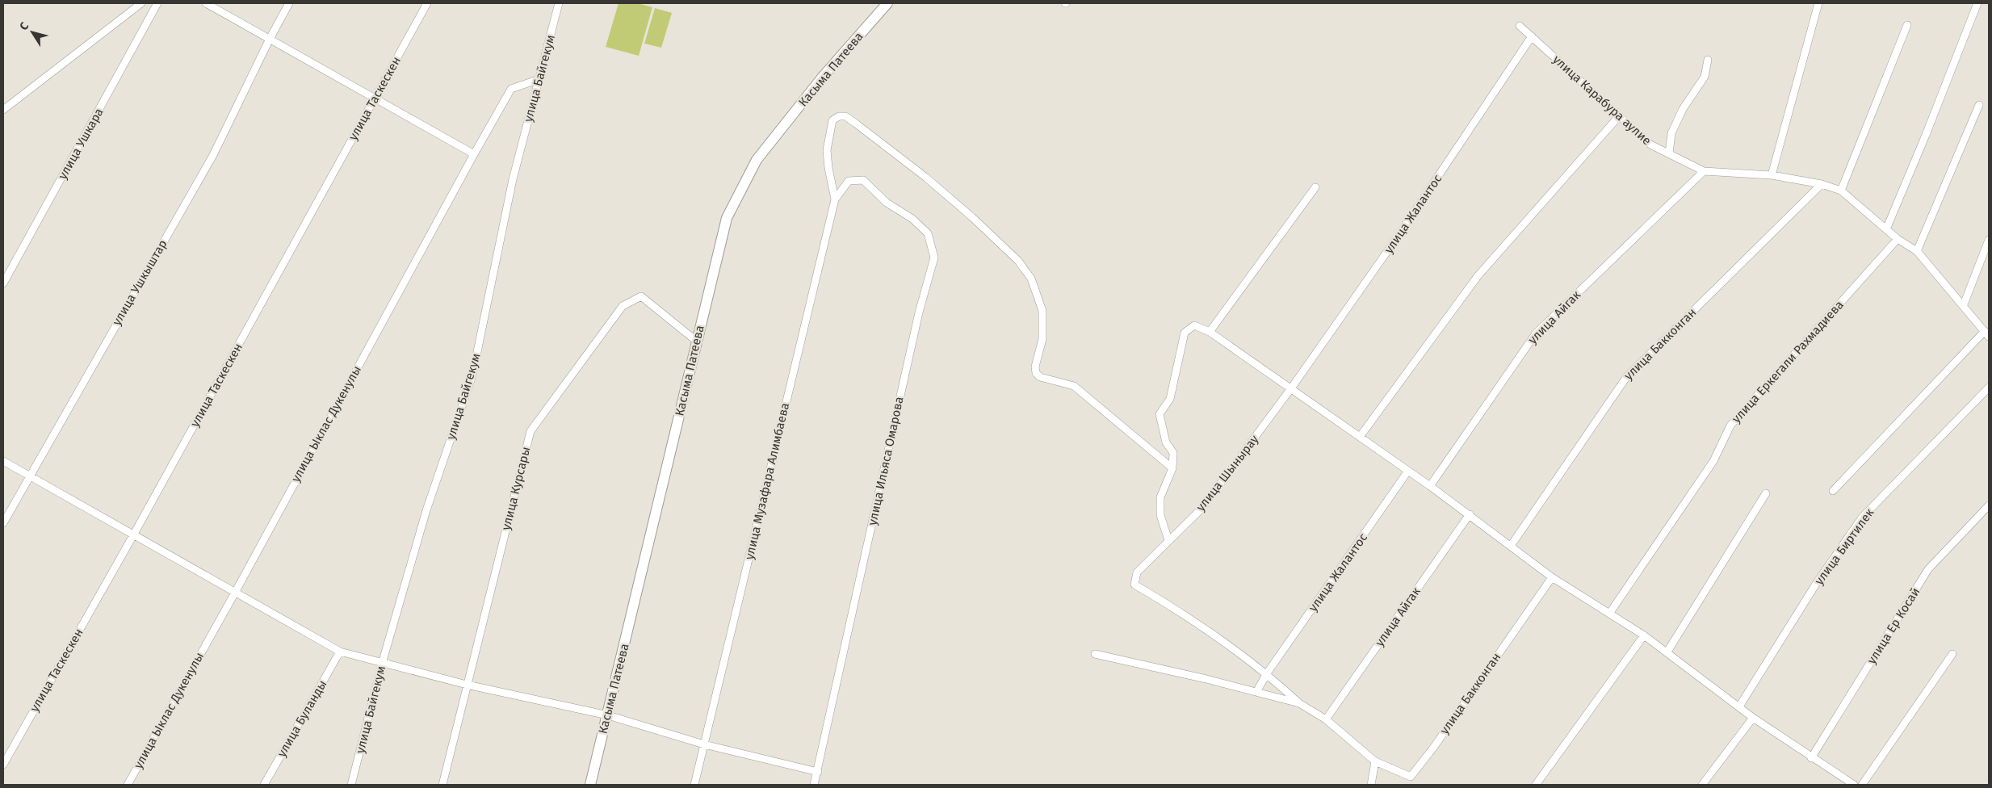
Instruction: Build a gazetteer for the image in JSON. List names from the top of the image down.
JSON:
{
  "streets": {
    "main road": ["Касыма Патеева"],
    "street": [
      "улица Байгекум",
      "улица Таскескен",
      "улица Карабура аулие",
      "улица Ушкара",
      "улица Жалантос",
      "улица Ушкыштар",
      "улица Айгак",
      "улица Бакконган",
      "улица Еркегали Рахмадиева",
      "улица Ыклас Дукенулы",
      "улица Ильяса Омарова",
      "улица Шынырау",
      "улица Музафара Алимбаева",
      "улица Курсары",
      "улица Биртилек",
      "улица Ер Косай",
      "улица Буланды"
    ]
  },
  "crossings": [
    ["Касыма Патеева", "улица Курсары"],
    ["улица Байгекум", "улица Ыклас Дукенулы"],
    ["улица Карабура аулие", "улица Жалантос"],
    ["улица Карабура аулие", "улица Айгак"],
    ["улица Карабура аулие", "улица Бакконган"],
    ["улица Карабура аулие", "улица Еркегали Рахмадиева"],
    ["улица Жалантос", "улица Шынырау"],
    ["улица Ильяса Омарова", "улица Музафара Алимбаева"]
  ],
  "north": "top left"
}
